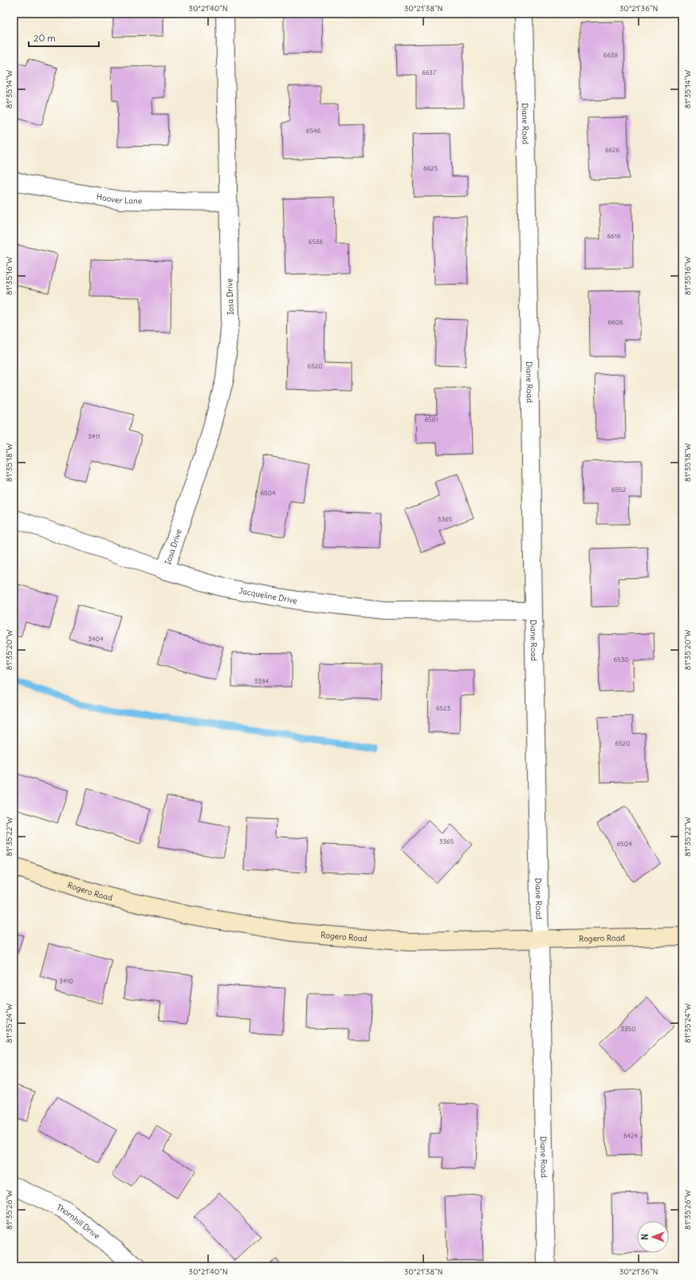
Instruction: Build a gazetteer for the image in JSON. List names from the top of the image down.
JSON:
{
  "streets": {
    "street": [
      "Diane Road",
      "Hoover Lane",
      "Iosa Drive",
      "Jacqueline Drive",
      "Rogero Road",
      "Thornhill Drive"
    ]
  },
  "crossings": [
    ["Diane Road", "Jacqueline Drive"],
    ["Diane Road", "Rogero Road"],
    ["Hoover Lane", "Iosa Drive"],
    ["Iosa Drive", "Jacqueline Drive"]
  ],
  "house_numbers": [
    "6638",
    "6637",
    "6546",
    "6626",
    "6625",
    "6616",
    "6536",
    "6606",
    "6520",
    "6561",
    "3411",
    "6552",
    "6504",
    "3365",
    "3404",
    "6530",
    "3384",
    "6523",
    "6520",
    "3365",
    "6504",
    "3410",
    "3350",
    "6424"
  ],
  "scale_bar": "20 m",
  "north": "left",
  "coordinates": [
    "30°21'40\"N",
    "30°21'38\"N",
    "30°21'36\"N",
    "81°35'14\"W",
    "81°35'16\"W",
    "81°35'18\"W",
    "81°35'20\"W",
    "81°35'22\"W",
    "81°35'24\"W",
    "81°35'26\"W"
  ]
}
